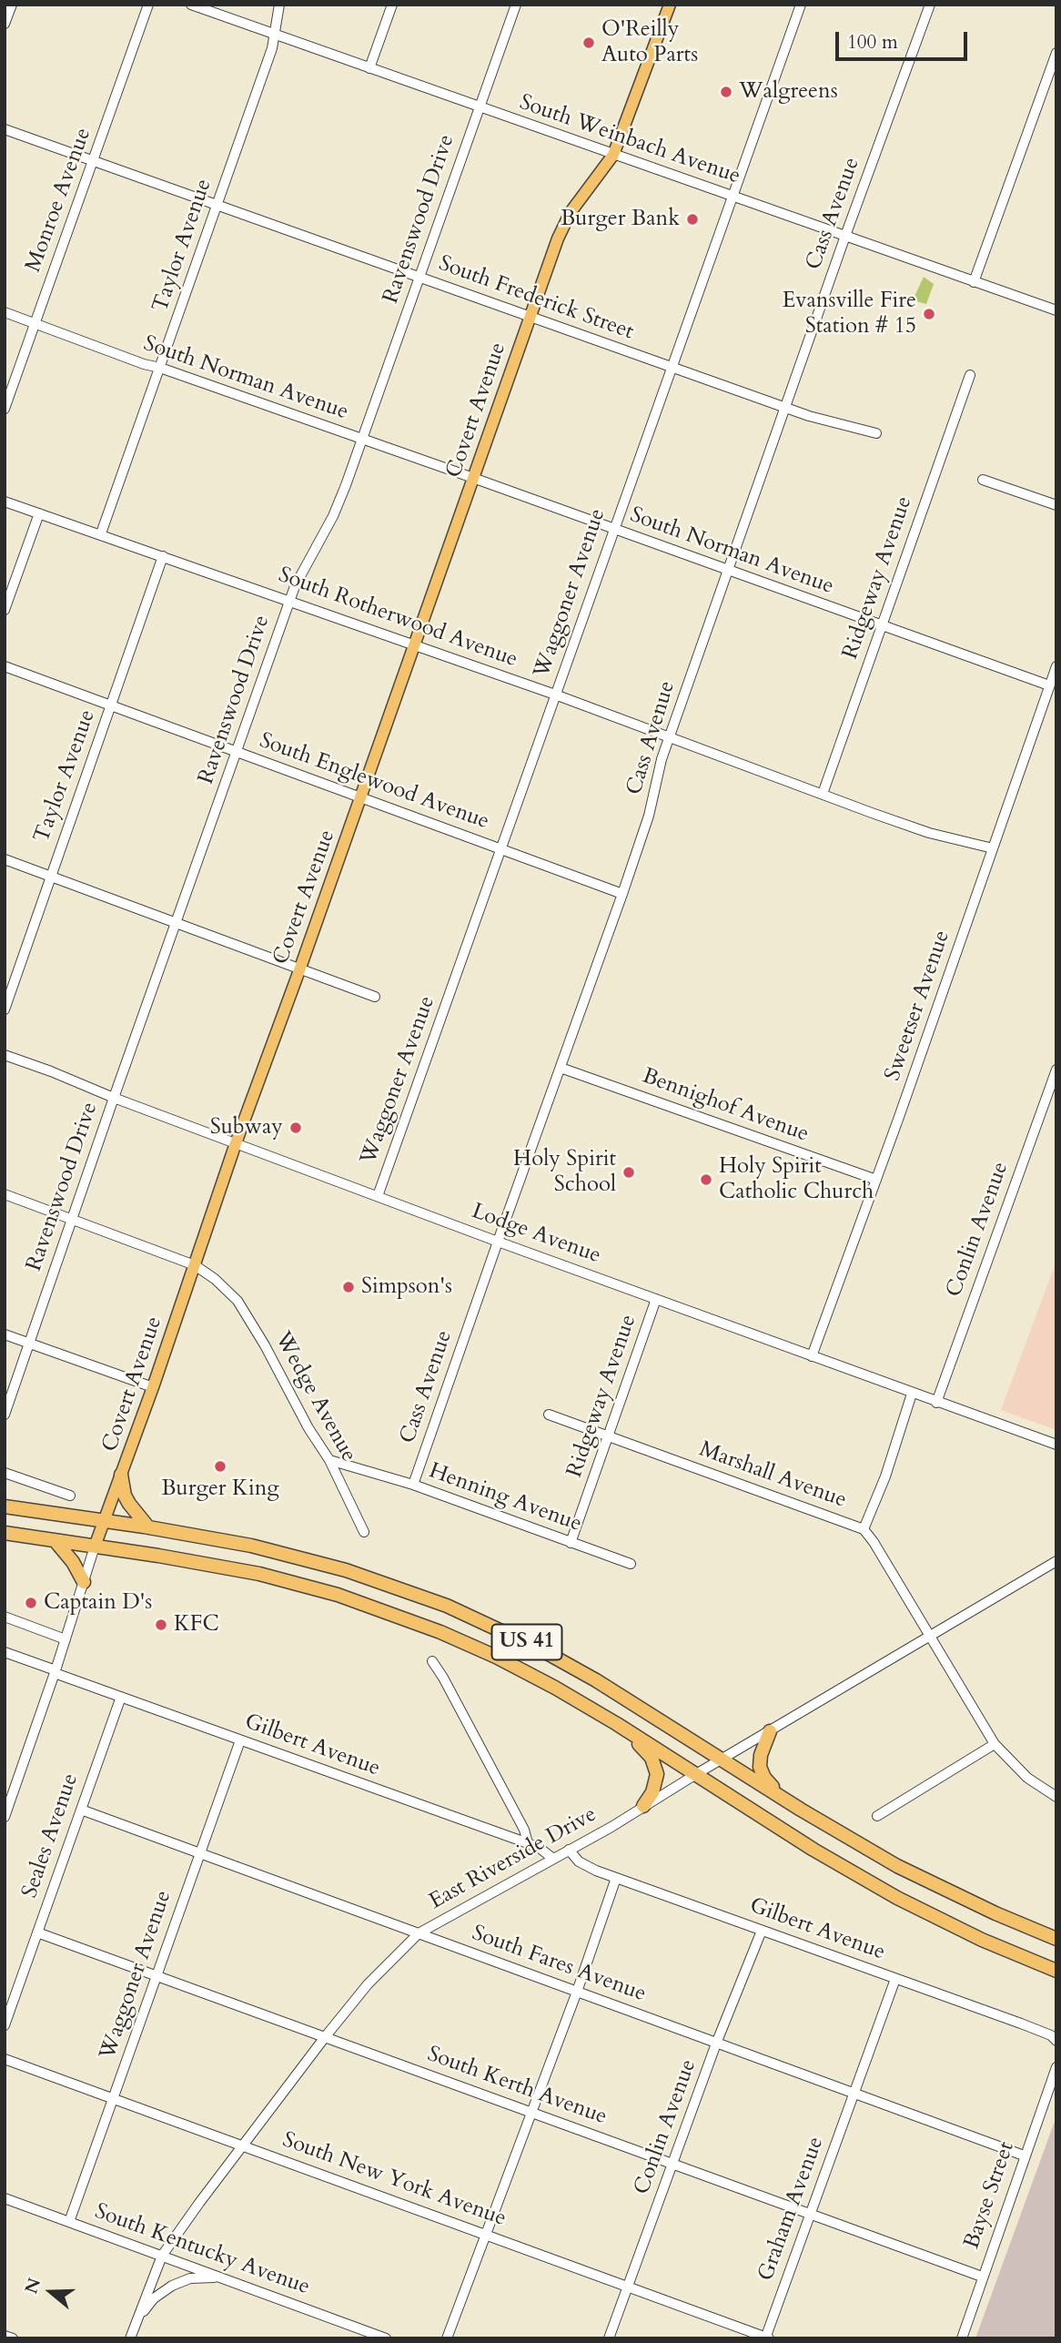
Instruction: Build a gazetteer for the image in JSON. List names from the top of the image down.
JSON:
{
  "streets": {
    "highway": ["US 41"],
    "main road": ["Covert Avenue"],
    "street": [
      "South Weinbach Avenue",
      "Monroe Avenue",
      "Cass Avenue",
      "Ravenswood Drive",
      "Taylor Avenue",
      "South Frederick Street",
      "South Norman Avenue",
      "Ridgeway Avenue",
      "Waggoner Avenue",
      "South Rotherwood Avenue",
      "South Englewood Avenue",
      "Sweetser Avenue",
      "Bennighof Avenue",
      "Conlin Avenue",
      "Lodge Avenue",
      "Wedge Avenue",
      "Marshall Avenue",
      "Henning Avenue",
      "Gilbert Avenue",
      "Seales Avenue",
      "East Riverside Drive",
      "South Fares Avenue",
      "South Kerth Avenue",
      "South New York Avenue",
      "Bayse Street",
      "Graham Avenue",
      "South Kentucky Avenue"
    ]
  },
  "crossings": [
    ["South Weinbach Avenue", "Cass Avenue"],
    ["South Weinbach Avenue", "Ravenswood Drive"],
    ["South Weinbach Avenue", "Taylor Avenue"],
    ["South Weinbach Avenue", "Covert Avenue"],
    ["South Weinbach Avenue", "Waggoner Avenue"],
    ["Monroe Avenue", "South Frederick Street"],
    ["Monroe Avenue", "South Norman Avenue"],
    ["Cass Avenue", "South Frederick Street"],
    ["Cass Avenue", "South Norman Avenue"],
    ["Cass Avenue", "South Rotherwood Avenue"],
    ["Cass Avenue", "South Englewood Avenue"],
    ["Cass Avenue", "Bennighof Avenue"],
    ["Cass Avenue", "Lodge Avenue"],
    ["Cass Avenue", "Henning Avenue"],
    ["Ravenswood Drive", "South Frederick Street"],
    ["Ravenswood Drive", "South Norman Avenue"],
    ["Ravenswood Drive", "South Rotherwood Avenue"],
    ["Ravenswood Drive", "South Englewood Avenue"],
    ["Ravenswood Drive", "Lodge Avenue"],
    ["Taylor Avenue", "South Frederick Street"],
    ["Taylor Avenue", "South Norman Avenue"],
    ["Taylor Avenue", "South Rotherwood Avenue"],
    ["Taylor Avenue", "South Englewood Avenue"],
    ["South Frederick Street", "Covert Avenue"],
    ["South Frederick Street", "Waggoner Avenue"],
    ["South Norman Avenue", "Covert Avenue"],
    ["South Norman Avenue", "Ridgeway Avenue"],
    ["South Norman Avenue", "Waggoner Avenue"],
    ["South Norman Avenue", "Sweetser Avenue"],
    ["Covert Avenue", "South Rotherwood Avenue"],
    ["Covert Avenue", "South Englewood Avenue"],
    ["Covert Avenue", "Lodge Avenue"],
    ["Covert Avenue", "Wedge Avenue"],
    ["Covert Avenue", "US 41"],
    ["Covert Avenue", "Gilbert Avenue"],
    ["Ridgeway Avenue", "South Rotherwood Avenue"],
    ["Ridgeway Avenue", "Lodge Avenue"],
    ["Ridgeway Avenue", "Marshall Avenue"],
    ["Ridgeway Avenue", "Henning Avenue"],
    ["Waggoner Avenue", "South Rotherwood Avenue"],
    ["Waggoner Avenue", "South Englewood Avenue"],
    ["Waggoner Avenue", "Lodge Avenue"],
    ["Waggoner Avenue", "Gilbert Avenue"],
    ["Waggoner Avenue", "South Fares Avenue"],
    ["Waggoner Avenue", "South Kerth Avenue"],
    ["Waggoner Avenue", "South New York Avenue"],
    ["Waggoner Avenue", "South Kentucky Avenue"],
    ["South Rotherwood Avenue", "Sweetser Avenue"],
    ["Sweetser Avenue", "Bennighof Avenue"],
    ["Sweetser Avenue", "Lodge Avenue"],
    ["Conlin Avenue", "Lodge Avenue"],
    ["Conlin Avenue", "Gilbert Avenue"],
    ["Conlin Avenue", "South Fares Avenue"],
    ["Conlin Avenue", "South Kerth Avenue"],
    ["Conlin Avenue", "South New York Avenue"],
    ["Wedge Avenue", "Henning Avenue"],
    ["Marshall Avenue", "East Riverside Drive"],
    ["US 41", "East Riverside Drive"],
    ["Gilbert Avenue", "Seales Avenue"],
    ["Gilbert Avenue", "East Riverside Drive"],
    ["Gilbert Avenue", "Graham Avenue"],
    ["Seales Avenue", "South Fares Avenue"],
    ["Seales Avenue", "South Kerth Avenue"],
    ["East Riverside Drive", "South Fares Avenue"],
    ["East Riverside Drive", "South Kerth Avenue"],
    ["East Riverside Drive", "South New York Avenue"],
    ["East Riverside Drive", "South Kentucky Avenue"],
    ["South Fares Avenue", "Bayse Street"],
    ["South Fares Avenue", "Graham Avenue"],
    ["South Kerth Avenue", "Bayse Street"],
    ["South Kerth Avenue", "Graham Avenue"],
    ["South New York Avenue", "Graham Avenue"]
  ],
  "places": [
    "O'Reilly Auto Parts",
    "Walgreens",
    "Burger Bank",
    "Evansville Fire Station # 15",
    "Subway",
    "Holy Spirit School",
    "Holy Spirit Catholic Church",
    "Simpson's",
    "Burger King",
    "Captain D's",
    "KFC"
  ],
  "scale_bar": "100 m",
  "north": "left"
}
